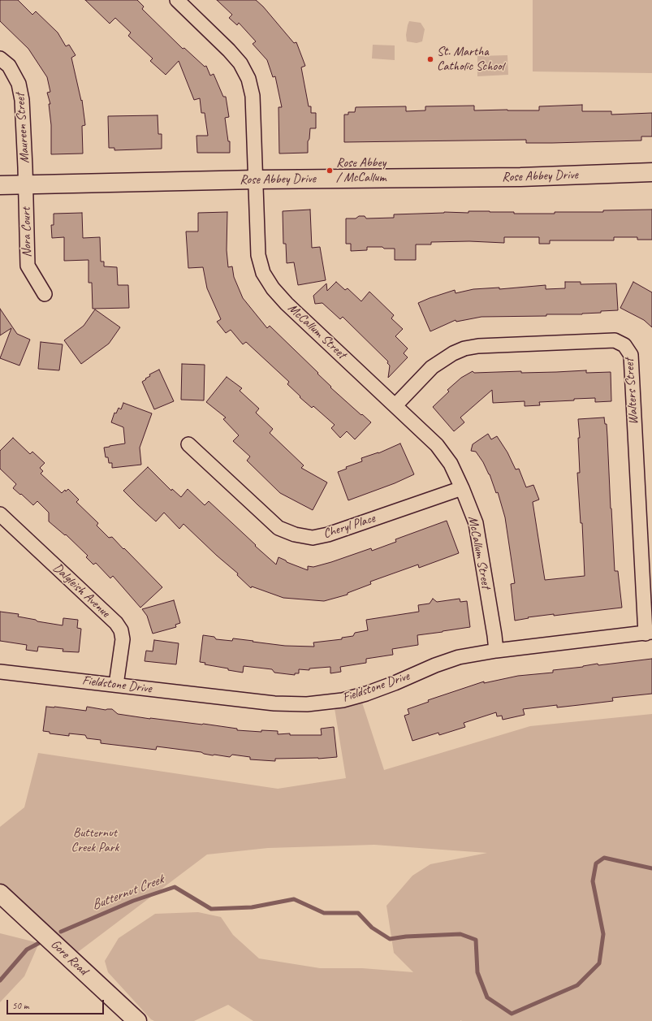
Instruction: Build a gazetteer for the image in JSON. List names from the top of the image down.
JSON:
{
  "streets": {
    "street": [
      "Maureen Street",
      "Rose Abbey Drive",
      "Nora Court",
      "McCallum Street",
      "Walters Street",
      "Cheryl Place",
      "Dalgleish Avenue",
      "Fieldstone Drive",
      "Gore Road"
    ]
  },
  "crossings": [
    ["Maureen Street", "Rose Abbey Drive"],
    ["Maureen Street", "Nora Court"],
    ["Rose Abbey Drive", "Nora Court"],
    ["Rose Abbey Drive", "McCallum Street"],
    ["McCallum Street", "Walters Street"],
    ["McCallum Street", "Cheryl Place"],
    ["McCallum Street", "Fieldstone Drive"],
    ["Walters Street", "Fieldstone Drive"],
    ["Dalgleish Avenue", "Fieldstone Drive"]
  ],
  "water": ["Butternut Creek"],
  "parks": ["Butternut Creek Park"],
  "places": ["St. Martha Catholic School", "Rose Abbey / McCallum"],
  "scale_bar": "50 m"
}
